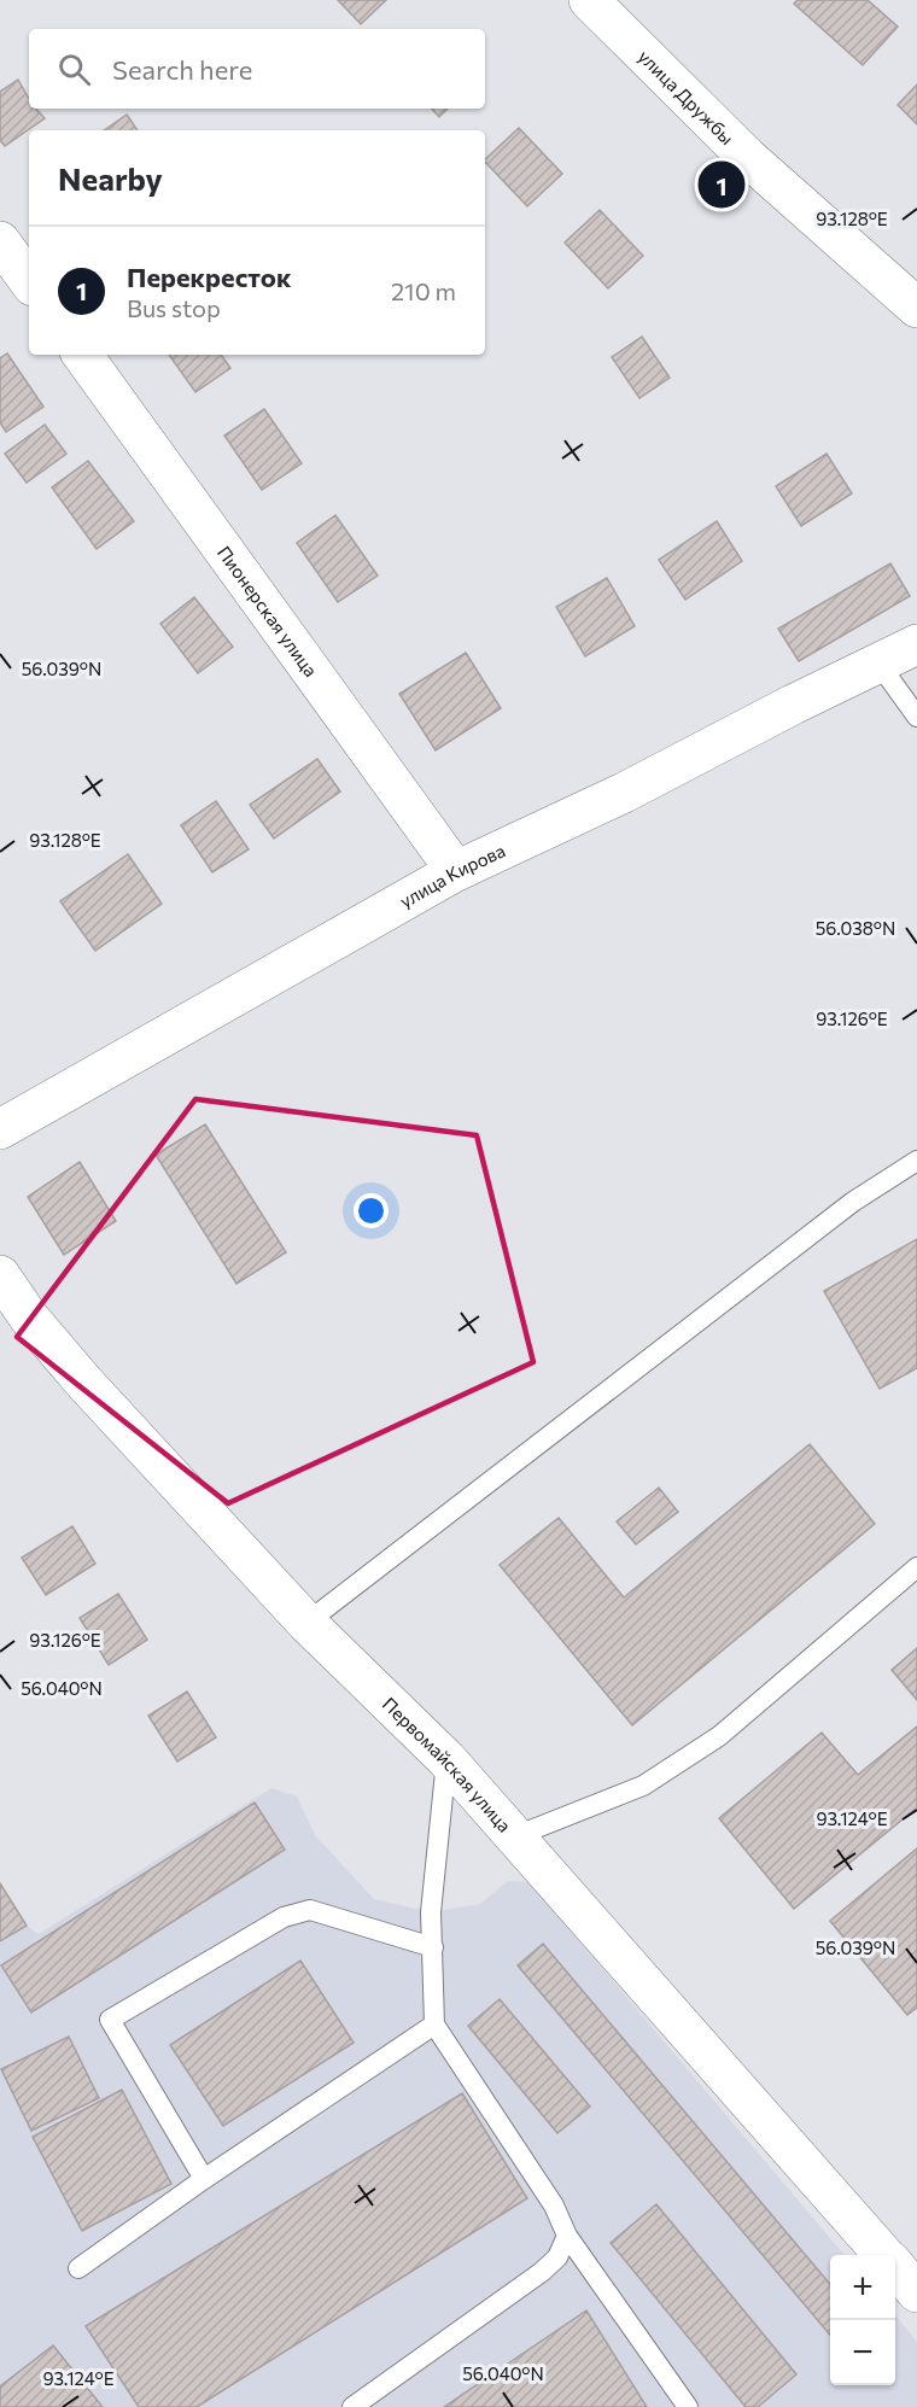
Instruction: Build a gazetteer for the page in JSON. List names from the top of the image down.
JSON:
{
  "streets": {
    "street": [
      "улица Дружбы",
      "Пионерская улица",
      "улица Кирова",
      "Первомайская улица"
    ]
  },
  "crossings": [
    ["Пионерская улица", "улица Кирова"]
  ],
  "page": {
    "search": "Search here",
    "heading": "Nearby",
    "pins": "1",
    "list": [
      {
        "mark": "1",
        "name": "Перекресток",
        "note": "Bus stop",
        "value": "210 m"
      }
    ],
    "map_buttons": ["+", "−"]
  },
  "coordinates": [
    "93.128°E",
    "56.039°N",
    "56.038°N",
    "93.126°E",
    "56.040°N",
    "93.124°E"
  ]
}
